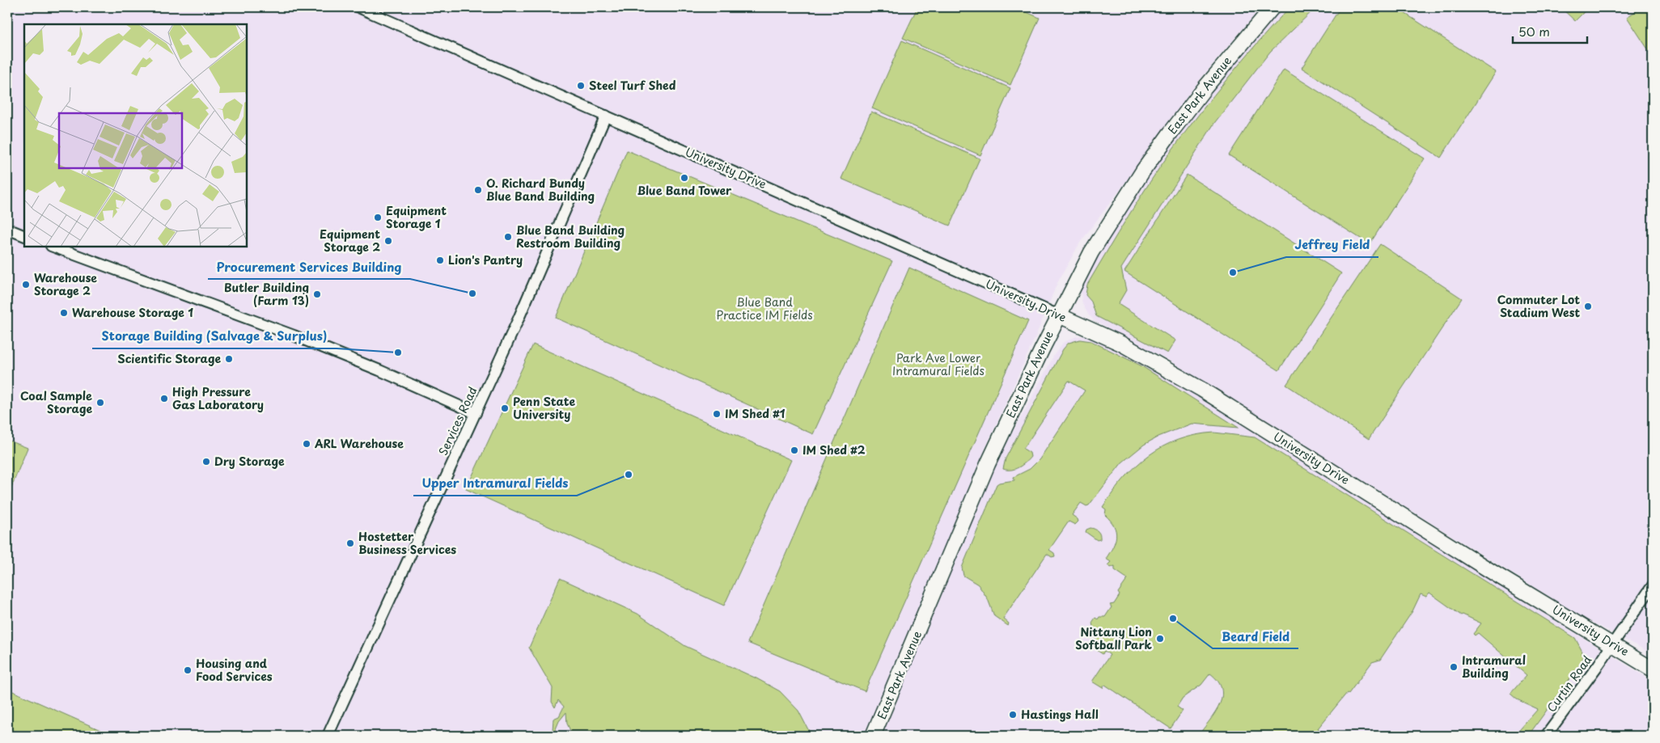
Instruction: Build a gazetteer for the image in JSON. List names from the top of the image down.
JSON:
{
  "streets": {
    "main road": ["East Park Avenue", "University Drive"],
    "street": ["Services Road", "Curtin Road"]
  },
  "crossings": [
    ["East Park Avenue", "University Drive"],
    ["University Drive", "Services Road"],
    ["University Drive", "Curtin Road"]
  ],
  "parks": ["Blue Band Practice IM Fields", "Park Ave Lower Intramural Fields"],
  "places": [
    "Steel Turf Shed",
    "Blue Band Tower",
    "O. Richard Bundy Blue Band Building",
    "Equipment Storage 1",
    "Blue Band Building Restroom Building",
    "Equipment Storage 2",
    "Lion's Pantry",
    "Jeffrey Field",
    "Warehouse Storage 2",
    "Procurement Services Building",
    "Butler Building (Farm 13)",
    "Commuter Lot Stadium West",
    "Warehouse Storage 1",
    "Storage Building (Salvage & Surplus)",
    "Scientific Storage",
    "High Pressure Gas Laboratory",
    "Coal Sample Storage",
    "Penn State University",
    "IM Shed #1",
    "ARL Warehouse",
    "IM Shed #2",
    "Dry Storage",
    "Upper Intramural Fields",
    "Hostetter Business Services",
    "Beard Field",
    "Nittany Lion Softball Park",
    "Intramural Building",
    "Housing and Food Services",
    "Hastings Hall"
  ],
  "scale_bar": "50 m"
}
